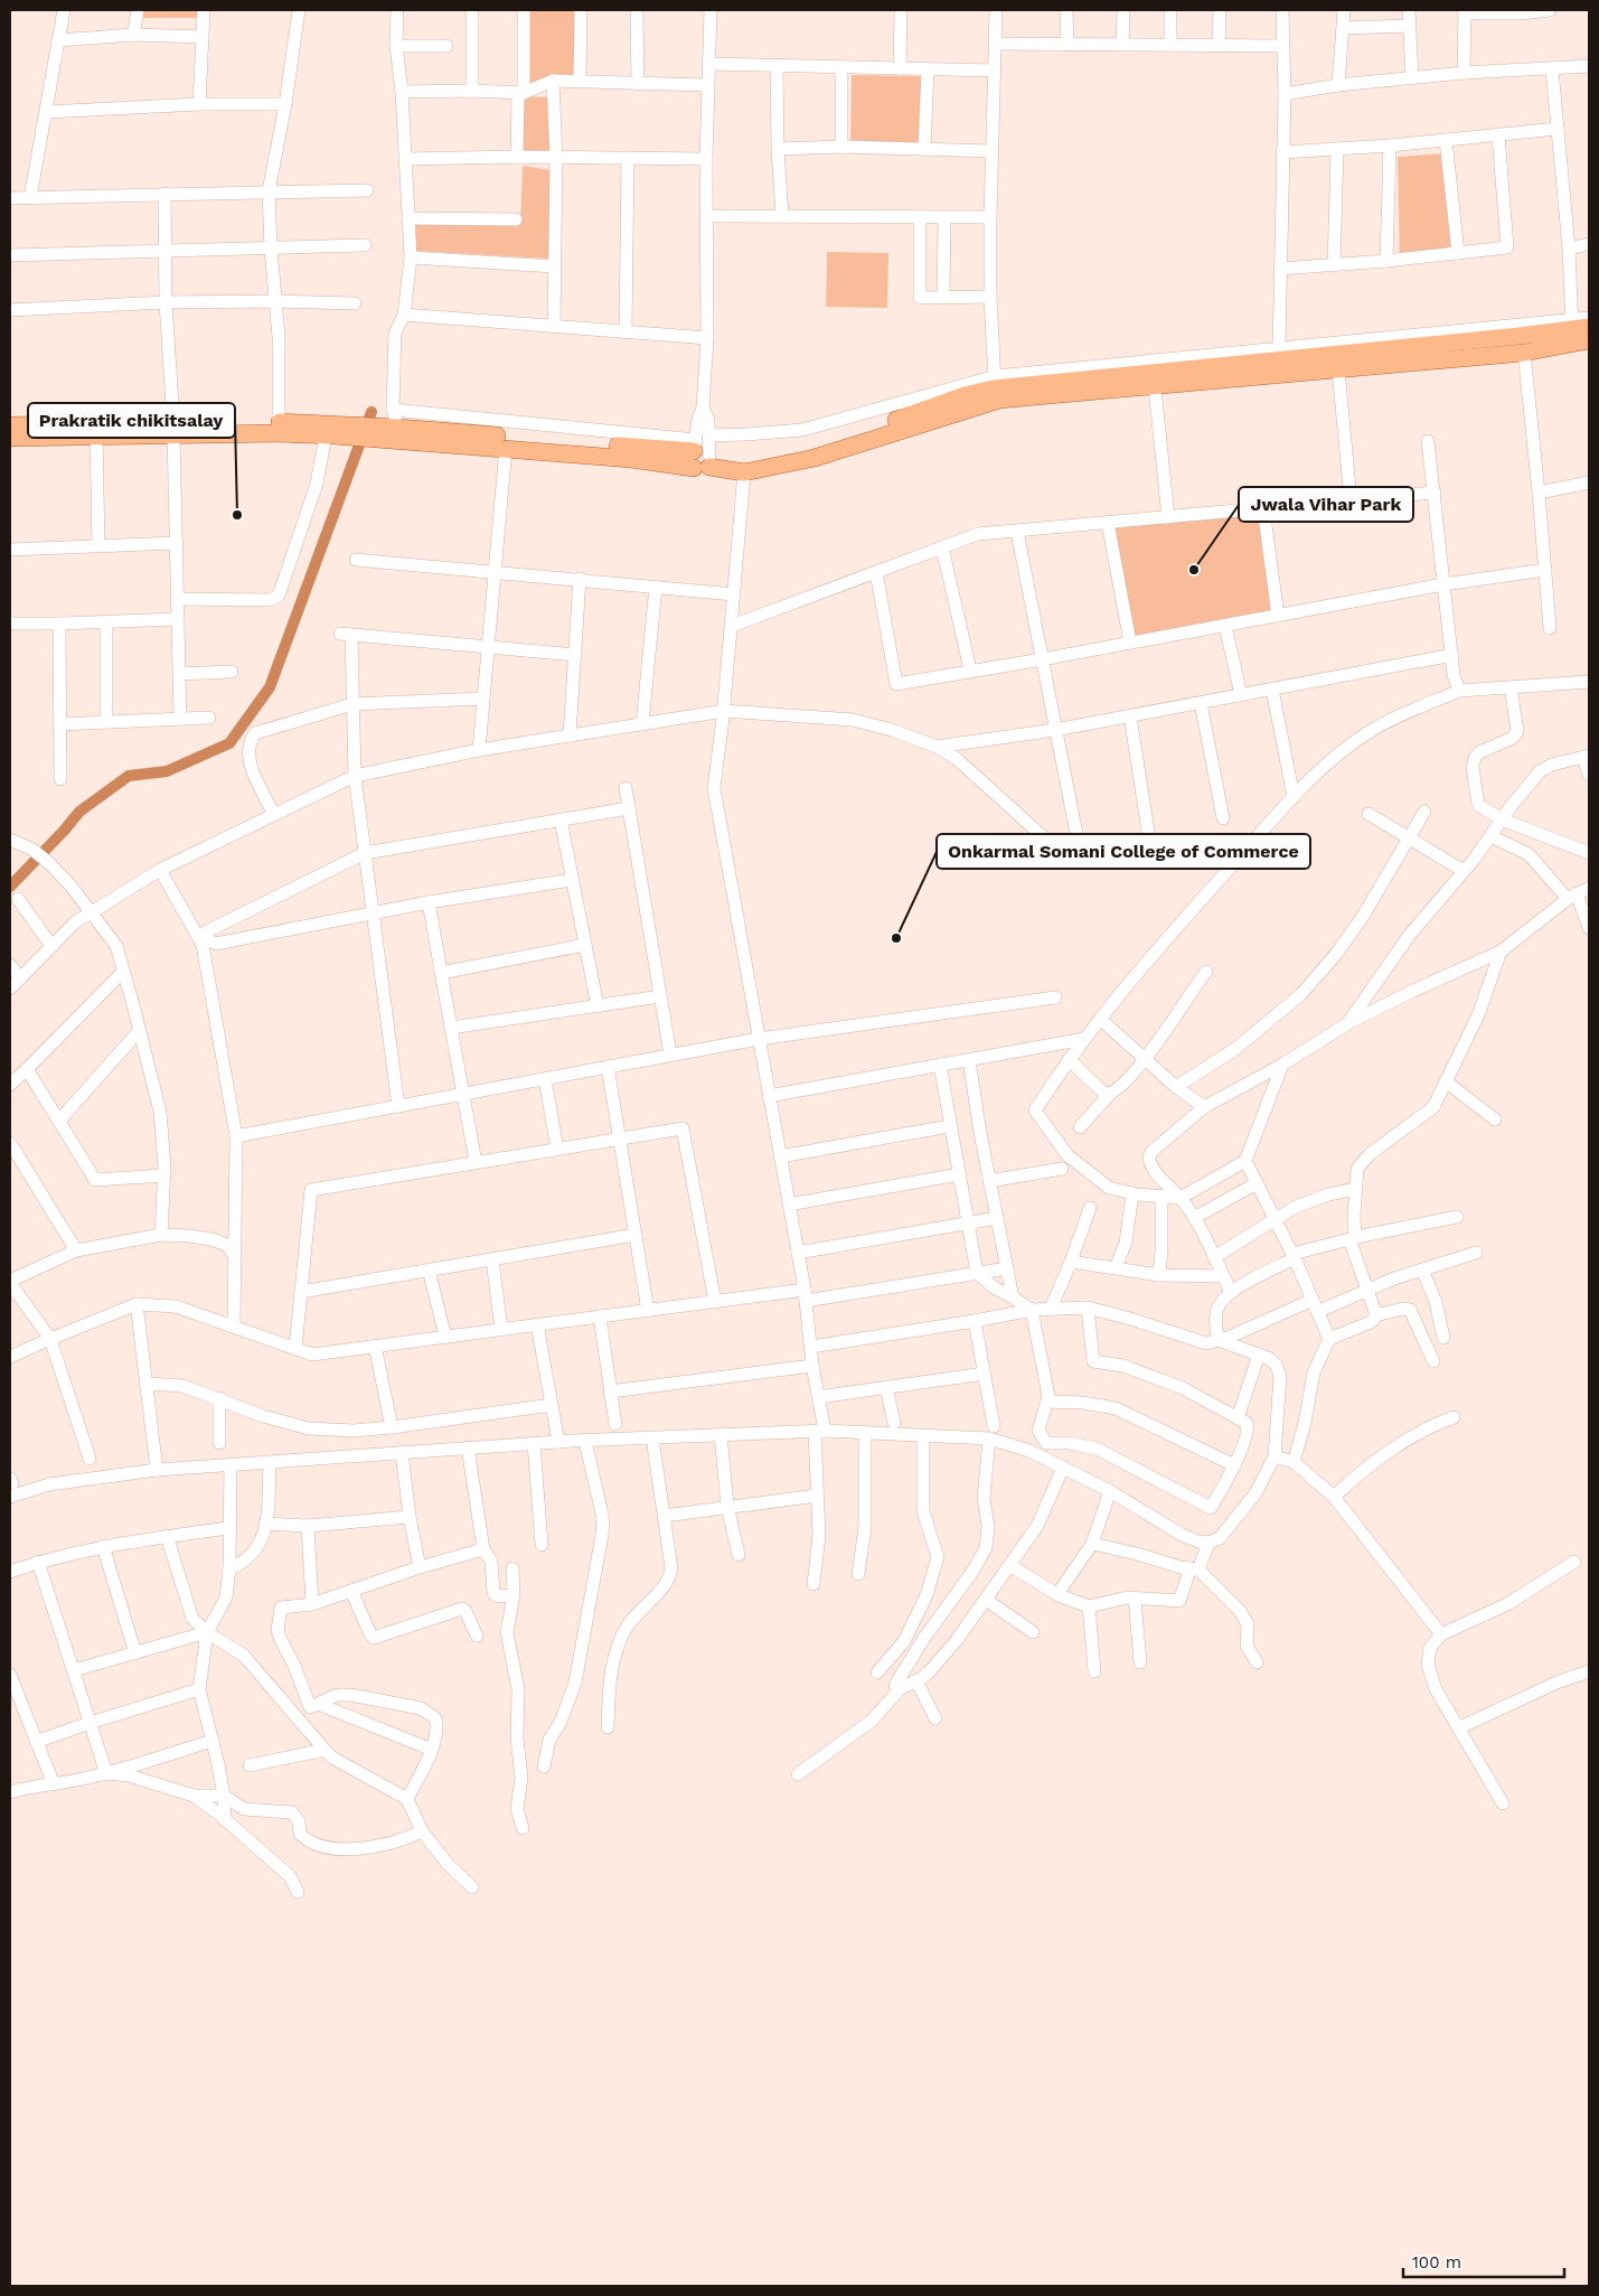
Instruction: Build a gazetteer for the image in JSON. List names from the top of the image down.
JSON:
{
  "places": ["Prakratik chikitsalay", "Jwala Vihar Park", "Onkarmal Somani College of Commerce"],
  "scale_bar": "100 m"
}
